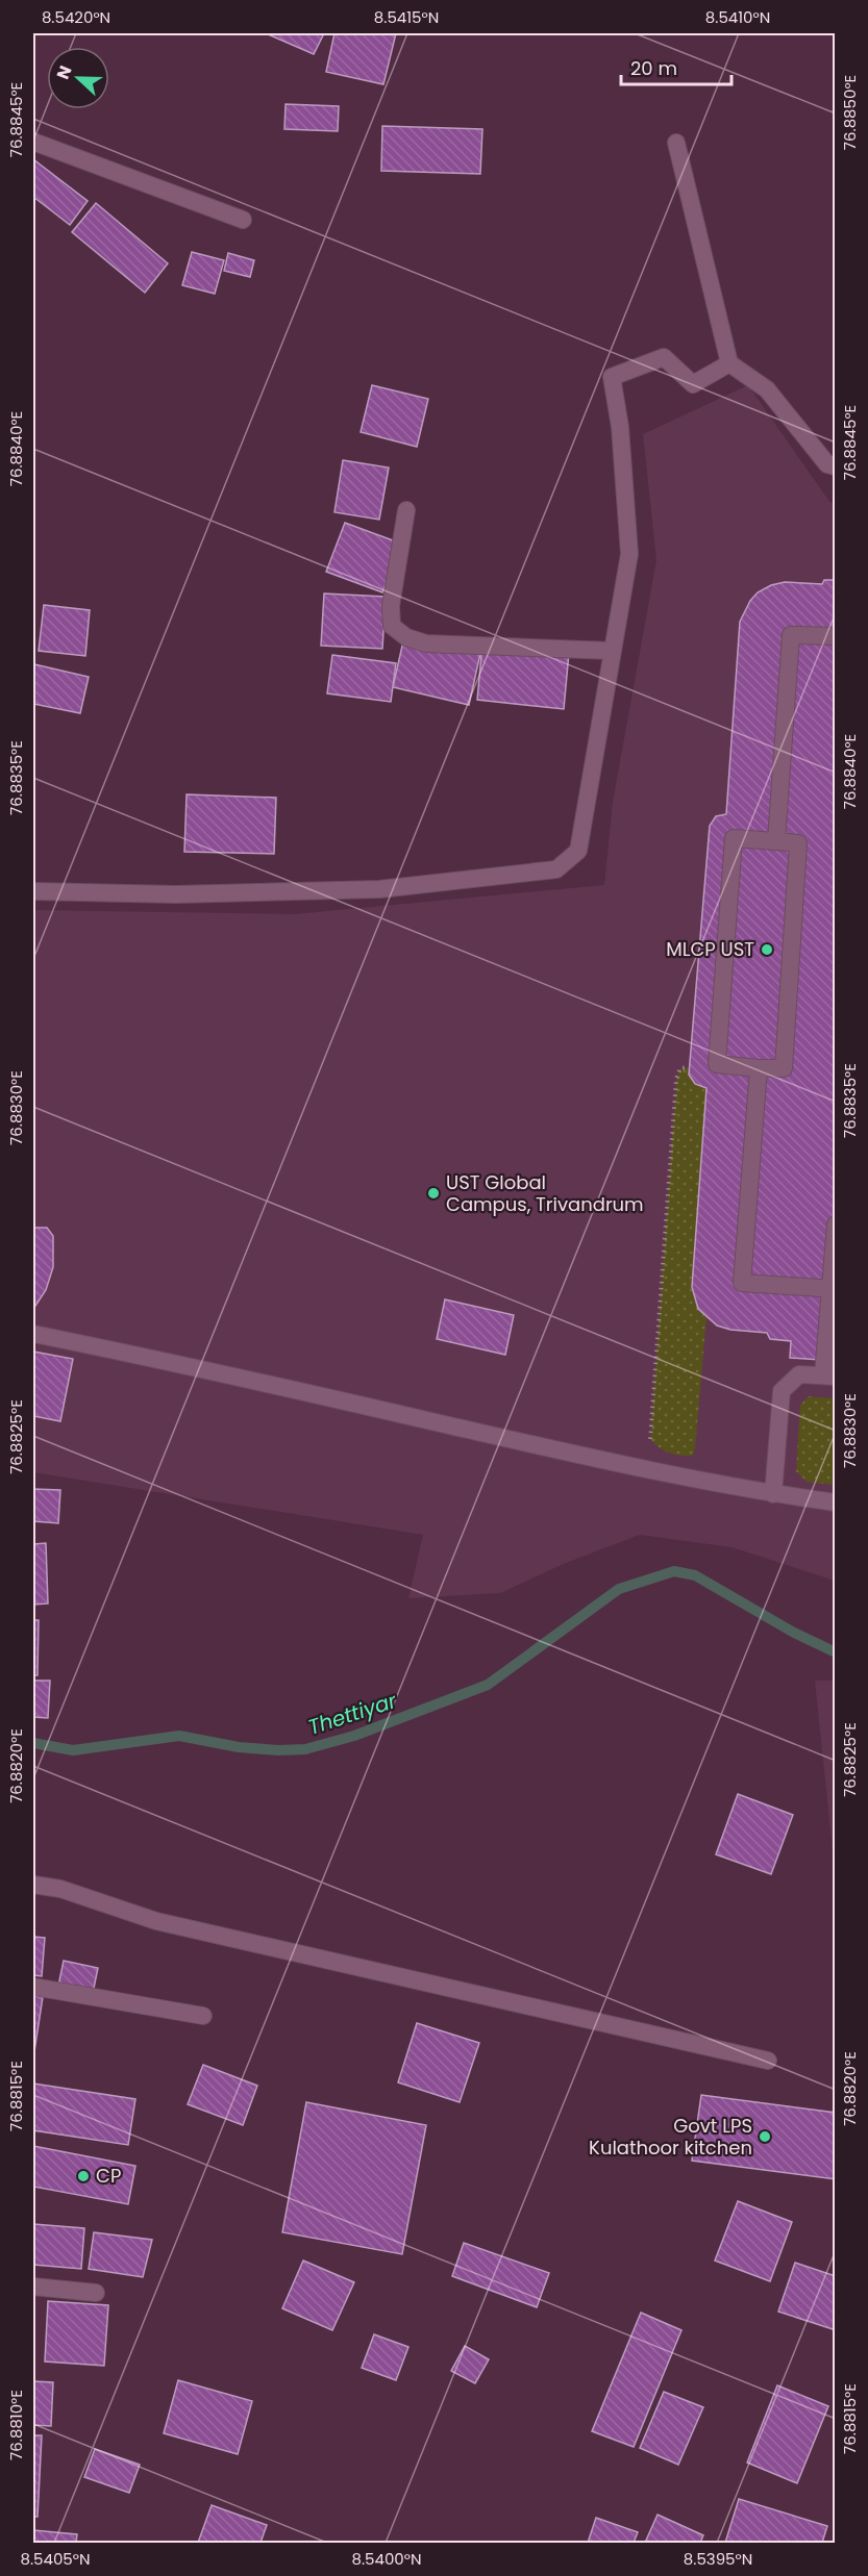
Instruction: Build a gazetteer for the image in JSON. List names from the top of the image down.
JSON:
{
  "water": ["Thettiyar"],
  "places": [
    "MLCP UST",
    "UST Global Campus, Trivandrum",
    "Govt LPS Kulathoor kitchen",
    "CP"
  ],
  "scale_bar": "20 m",
  "north": "left",
  "coordinates": [
    "8.5420°N",
    "8.5415°N",
    "8.5410°N",
    "76.8850°E",
    "76.8845°E",
    "76.8840°E",
    "76.8835°E",
    "76.8830°E",
    "76.8825°E",
    "76.8820°E",
    "76.8815°E",
    "76.8810°E",
    "8.5405°N",
    "8.5400°N",
    "8.5395°N"
  ]
}
